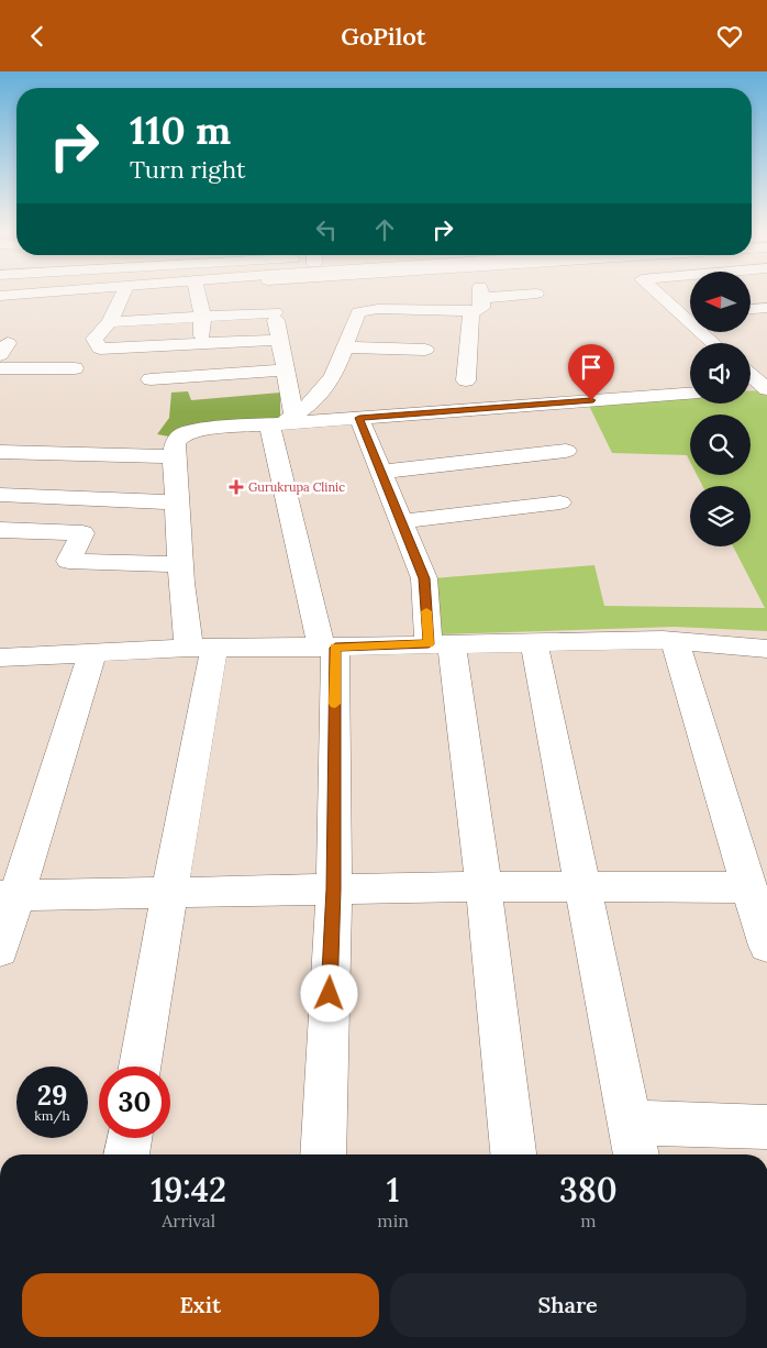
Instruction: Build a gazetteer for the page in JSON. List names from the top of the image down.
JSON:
{
  "places": {
    "health": ["Gurukrupa Clinic"]
  },
  "north": "left",
  "page": {
    "header": "GoPilot",
    "turn": ["110 m", "Turn right"],
    "speed": "29 km/h",
    "limit": "30",
    "eta": [
      "19:42",
      "Arrival",
      "1",
      "min",
      "380",
      "m"
    ],
    "buttons": ["Exit", "Share"]
  }
}
